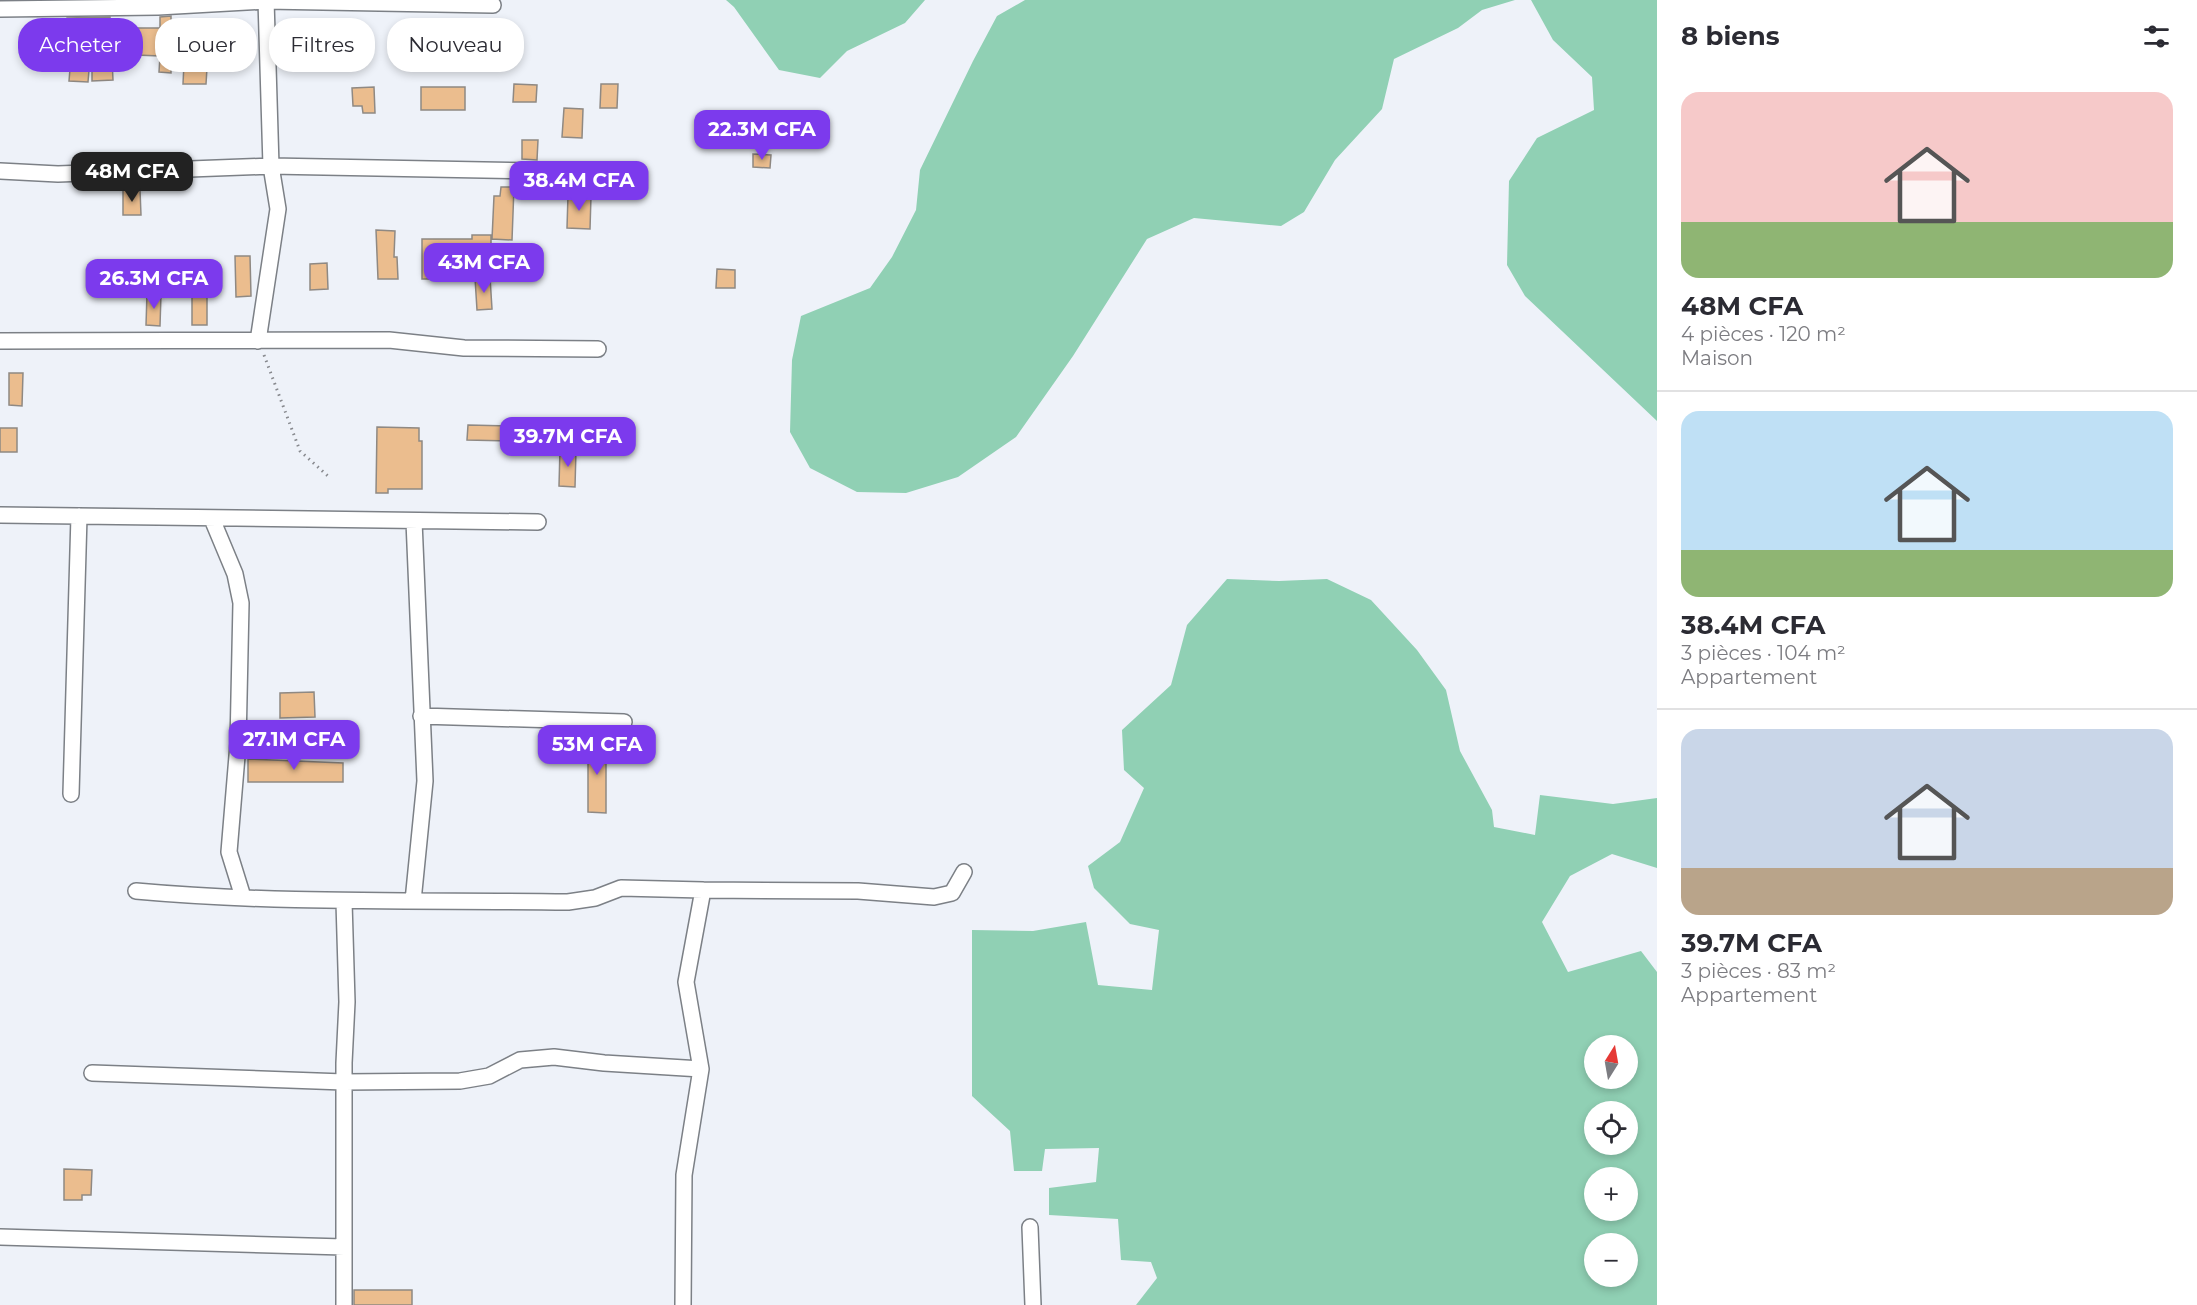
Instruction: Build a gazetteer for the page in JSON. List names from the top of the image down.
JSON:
{
  "north": "top",
  "page": {
    "heading": "8 biens",
    "chip": [
      "Acheter",
      "Louer",
      "Filtres",
      "Nouveau"
    ],
    "list": [
      {
        "name": "48M CFA",
        "note": "4 pièces · 120 m² · Maison"
      },
      {
        "name": "38.4M CFA",
        "note": "3 pièces · 104 m² · Appartement"
      },
      {
        "name": "39.7M CFA",
        "note": "3 pièces · 83 m² · Appartement"
      }
    ],
    "price": [
      "22.3M CFA",
      "48M CFA",
      "38.4M CFA",
      "43M CFA",
      "26.3M CFA",
      "39.7M CFA",
      "27.1M CFA",
      "53M CFA"
    ],
    "map_buttons": ["+", "−"]
  }
}
